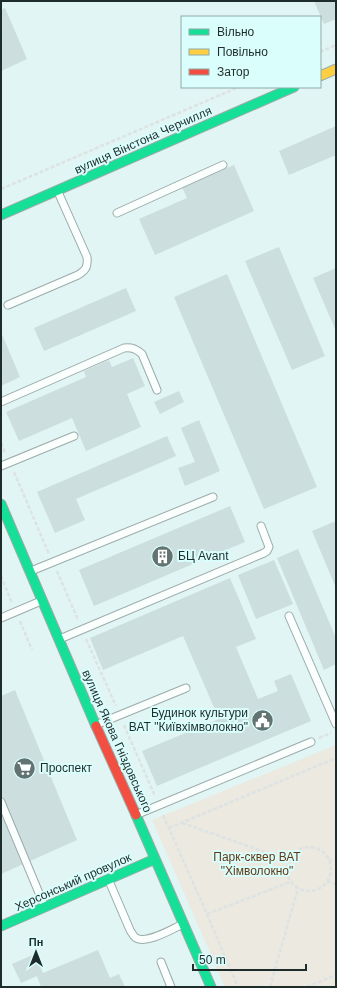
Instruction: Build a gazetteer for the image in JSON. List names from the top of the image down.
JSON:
{
  "streets": {
    "street": ["вулиця Вінстона Черчилля", "вулиця Якова Гніздовського", "Херсонський провулок"]
  },
  "crossings": [
    ["вулиця Якова Гніздовського", "Херсонський провулок"]
  ],
  "parks": ["Парк-сквер ВАТ \"Хімволокно\""],
  "places": {
    "building": ["БЦ Avant"],
    "public building": ["Будинок культури ВАТ \"Київхімволокно\""],
    "supermarket": ["Проспект"]
  },
  "legend": ["Вільно", "Повільно", "Затор"],
  "scale_bar": "50 m",
  "north": "top"
}
